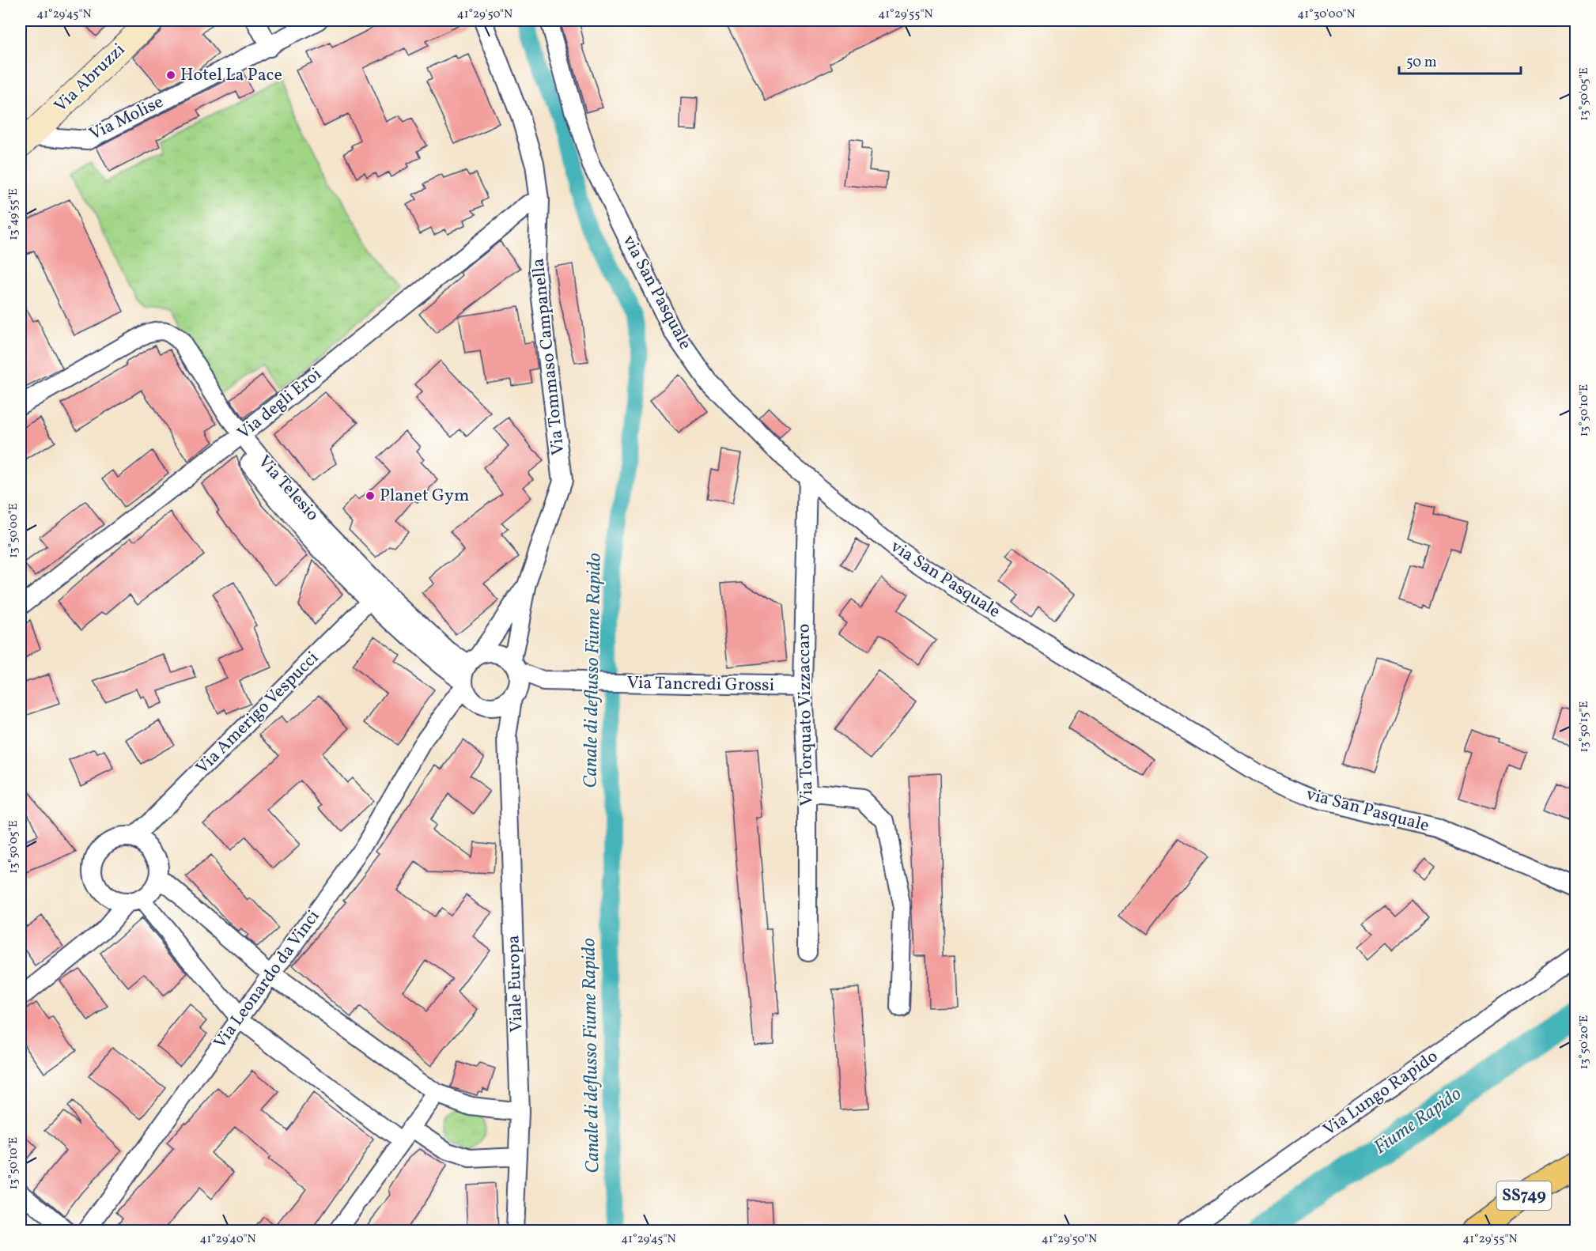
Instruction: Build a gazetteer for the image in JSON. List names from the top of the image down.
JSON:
{
  "streets": {
    "highway": ["SS749"],
    "main road": ["Via Abruzzi"],
    "street": [
      "Via Molise",
      "via San Pasquale",
      "Via Tommaso Campanella",
      "Via degli Eroi",
      "Via Telesio",
      "Via Tancredi Grossi",
      "Via Amerigo Vespucci",
      "Via Torquato Vizzaccaro",
      "Via Leonardo da Vinci",
      "Viale Europa",
      "Via Lungo Rapido"
    ]
  },
  "crossings": [
    ["Via Abruzzi", "Via Molise"],
    ["via San Pasquale", "Via Torquato Vizzaccaro"],
    ["Via Tommaso Campanella", "Via degli Eroi"],
    ["Via Tommaso Campanella", "Via Telesio"],
    ["Via Tommaso Campanella", "Via Tancredi Grossi"],
    ["Via Tommaso Campanella", "Via Leonardo da Vinci"],
    ["Via Tommaso Campanella", "Viale Europa"],
    ["Via degli Eroi", "Via Telesio"],
    ["Via Telesio", "Via Tancredi Grossi"],
    ["Via Telesio", "Via Amerigo Vespucci"],
    ["Via Telesio", "Via Leonardo da Vinci"],
    ["Via Telesio", "Viale Europa"],
    ["Via Tancredi Grossi", "Via Torquato Vizzaccaro"],
    ["Via Tancredi Grossi", "Via Leonardo da Vinci"],
    ["Via Tancredi Grossi", "Viale Europa"],
    ["Via Leonardo da Vinci", "Viale Europa"]
  ],
  "water": ["Canale di deflusso Fiume Rapido", "Fiume Rapido"],
  "places": ["Hotel La Pace", "Planet Gym"],
  "scale_bar": "50 m",
  "coordinates": [
    "41°29'45\"N",
    "41°29'50\"N",
    "41°29'55\"N",
    "41°30'00\"N",
    "13°50'05\"E",
    "13°49'55\"E",
    "13°50'10\"E",
    "13°50'00\"E",
    "13°50'15\"E",
    "13°50'20\"E",
    "41°29'40\"N"
  ]
}
